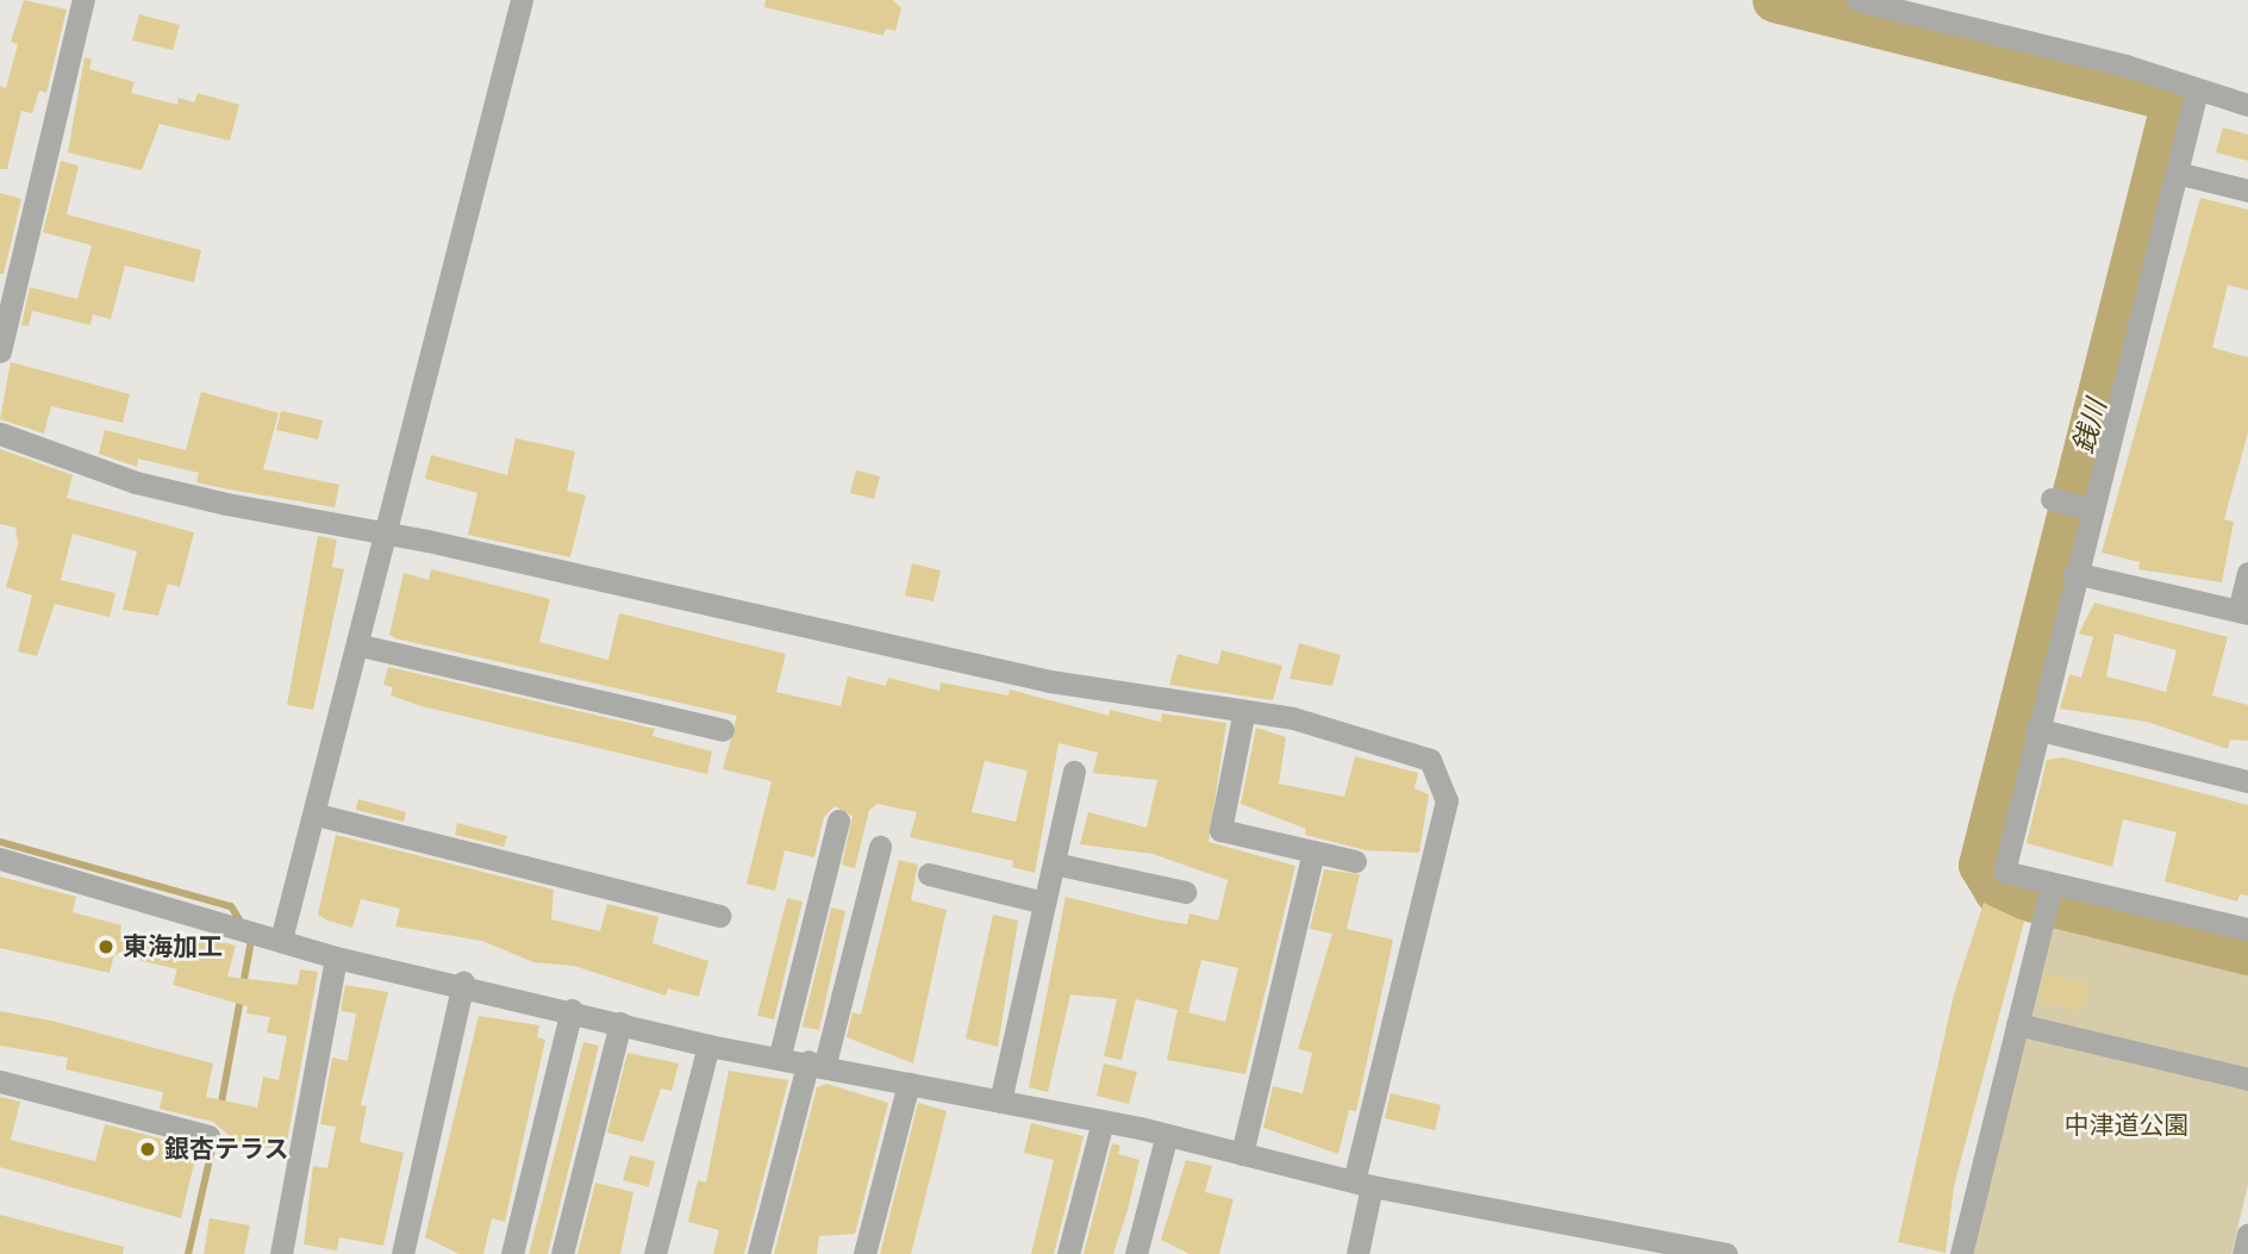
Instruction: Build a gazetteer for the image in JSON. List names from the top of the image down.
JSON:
{
  "water": ["銭川"],
  "parks": ["中津道公園"],
  "places": ["東海加工", "銀杏テラス"]
}
